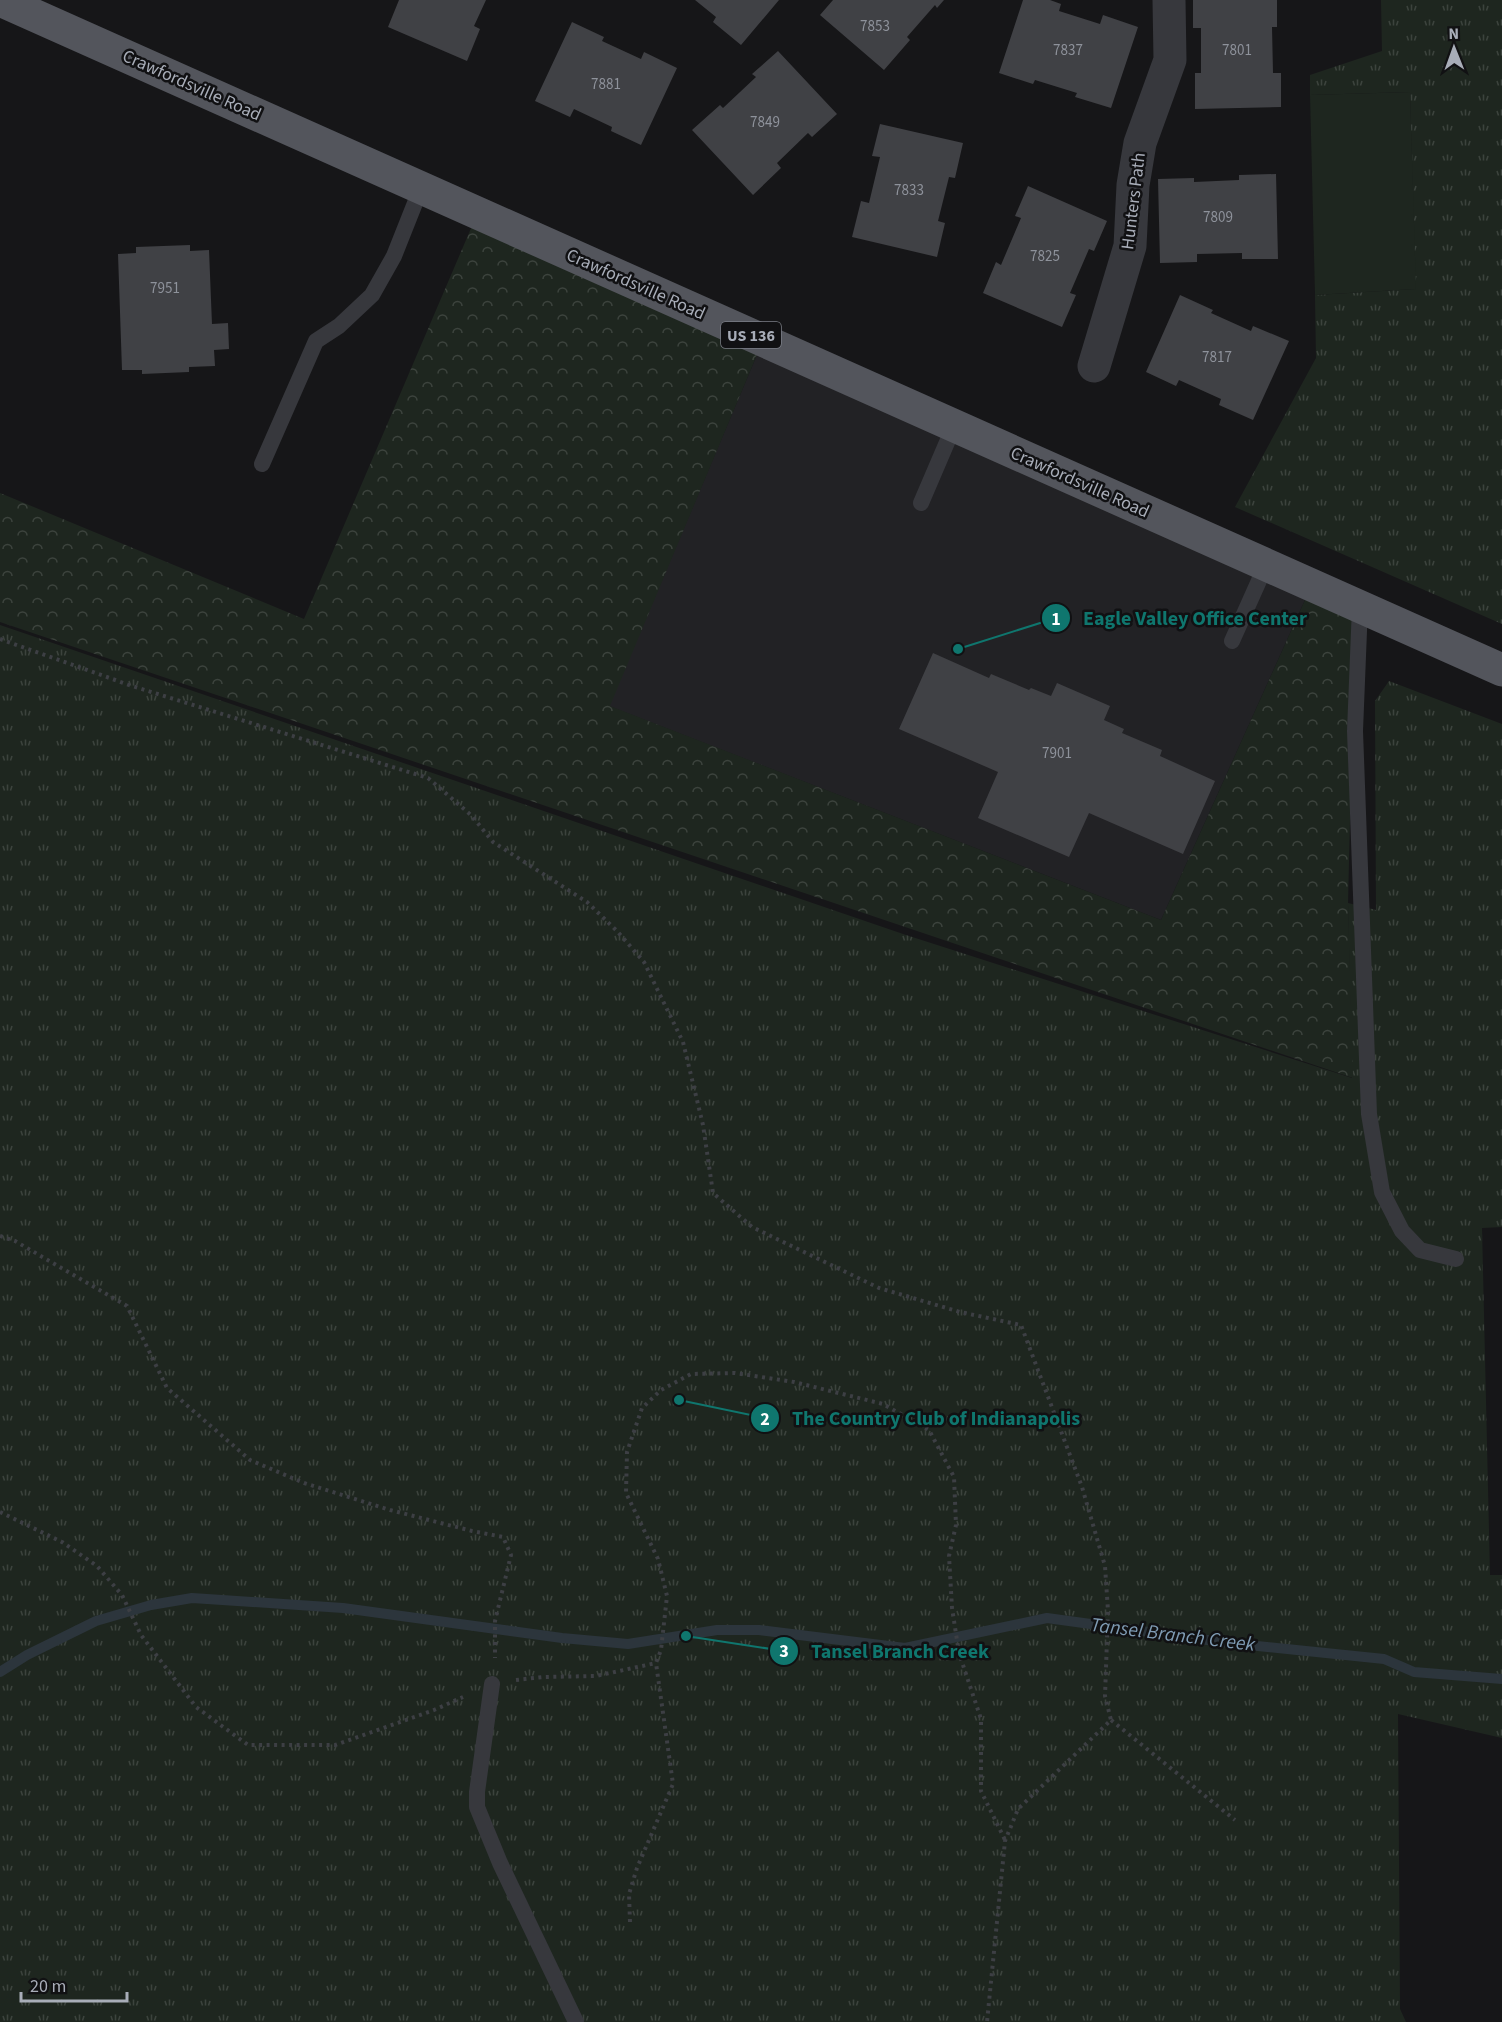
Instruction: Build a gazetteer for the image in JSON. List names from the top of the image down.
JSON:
{
  "streets": {
    "main road": ["Crawfordsville Road", "US 136"],
    "street": ["Hunters Path"]
  },
  "water": ["Tansel Branch Creek"],
  "places": ["Eagle Valley Office Center", "The Country Club of Indianapolis", "Tansel Branch Creek"],
  "house_numbers": [
    "7853",
    "7837",
    "7801",
    "7881",
    "7849",
    "7833",
    "7809",
    "7825",
    "7951",
    "7817",
    "7901"
  ],
  "scale_bar": "20 m",
  "north": "top"
}
